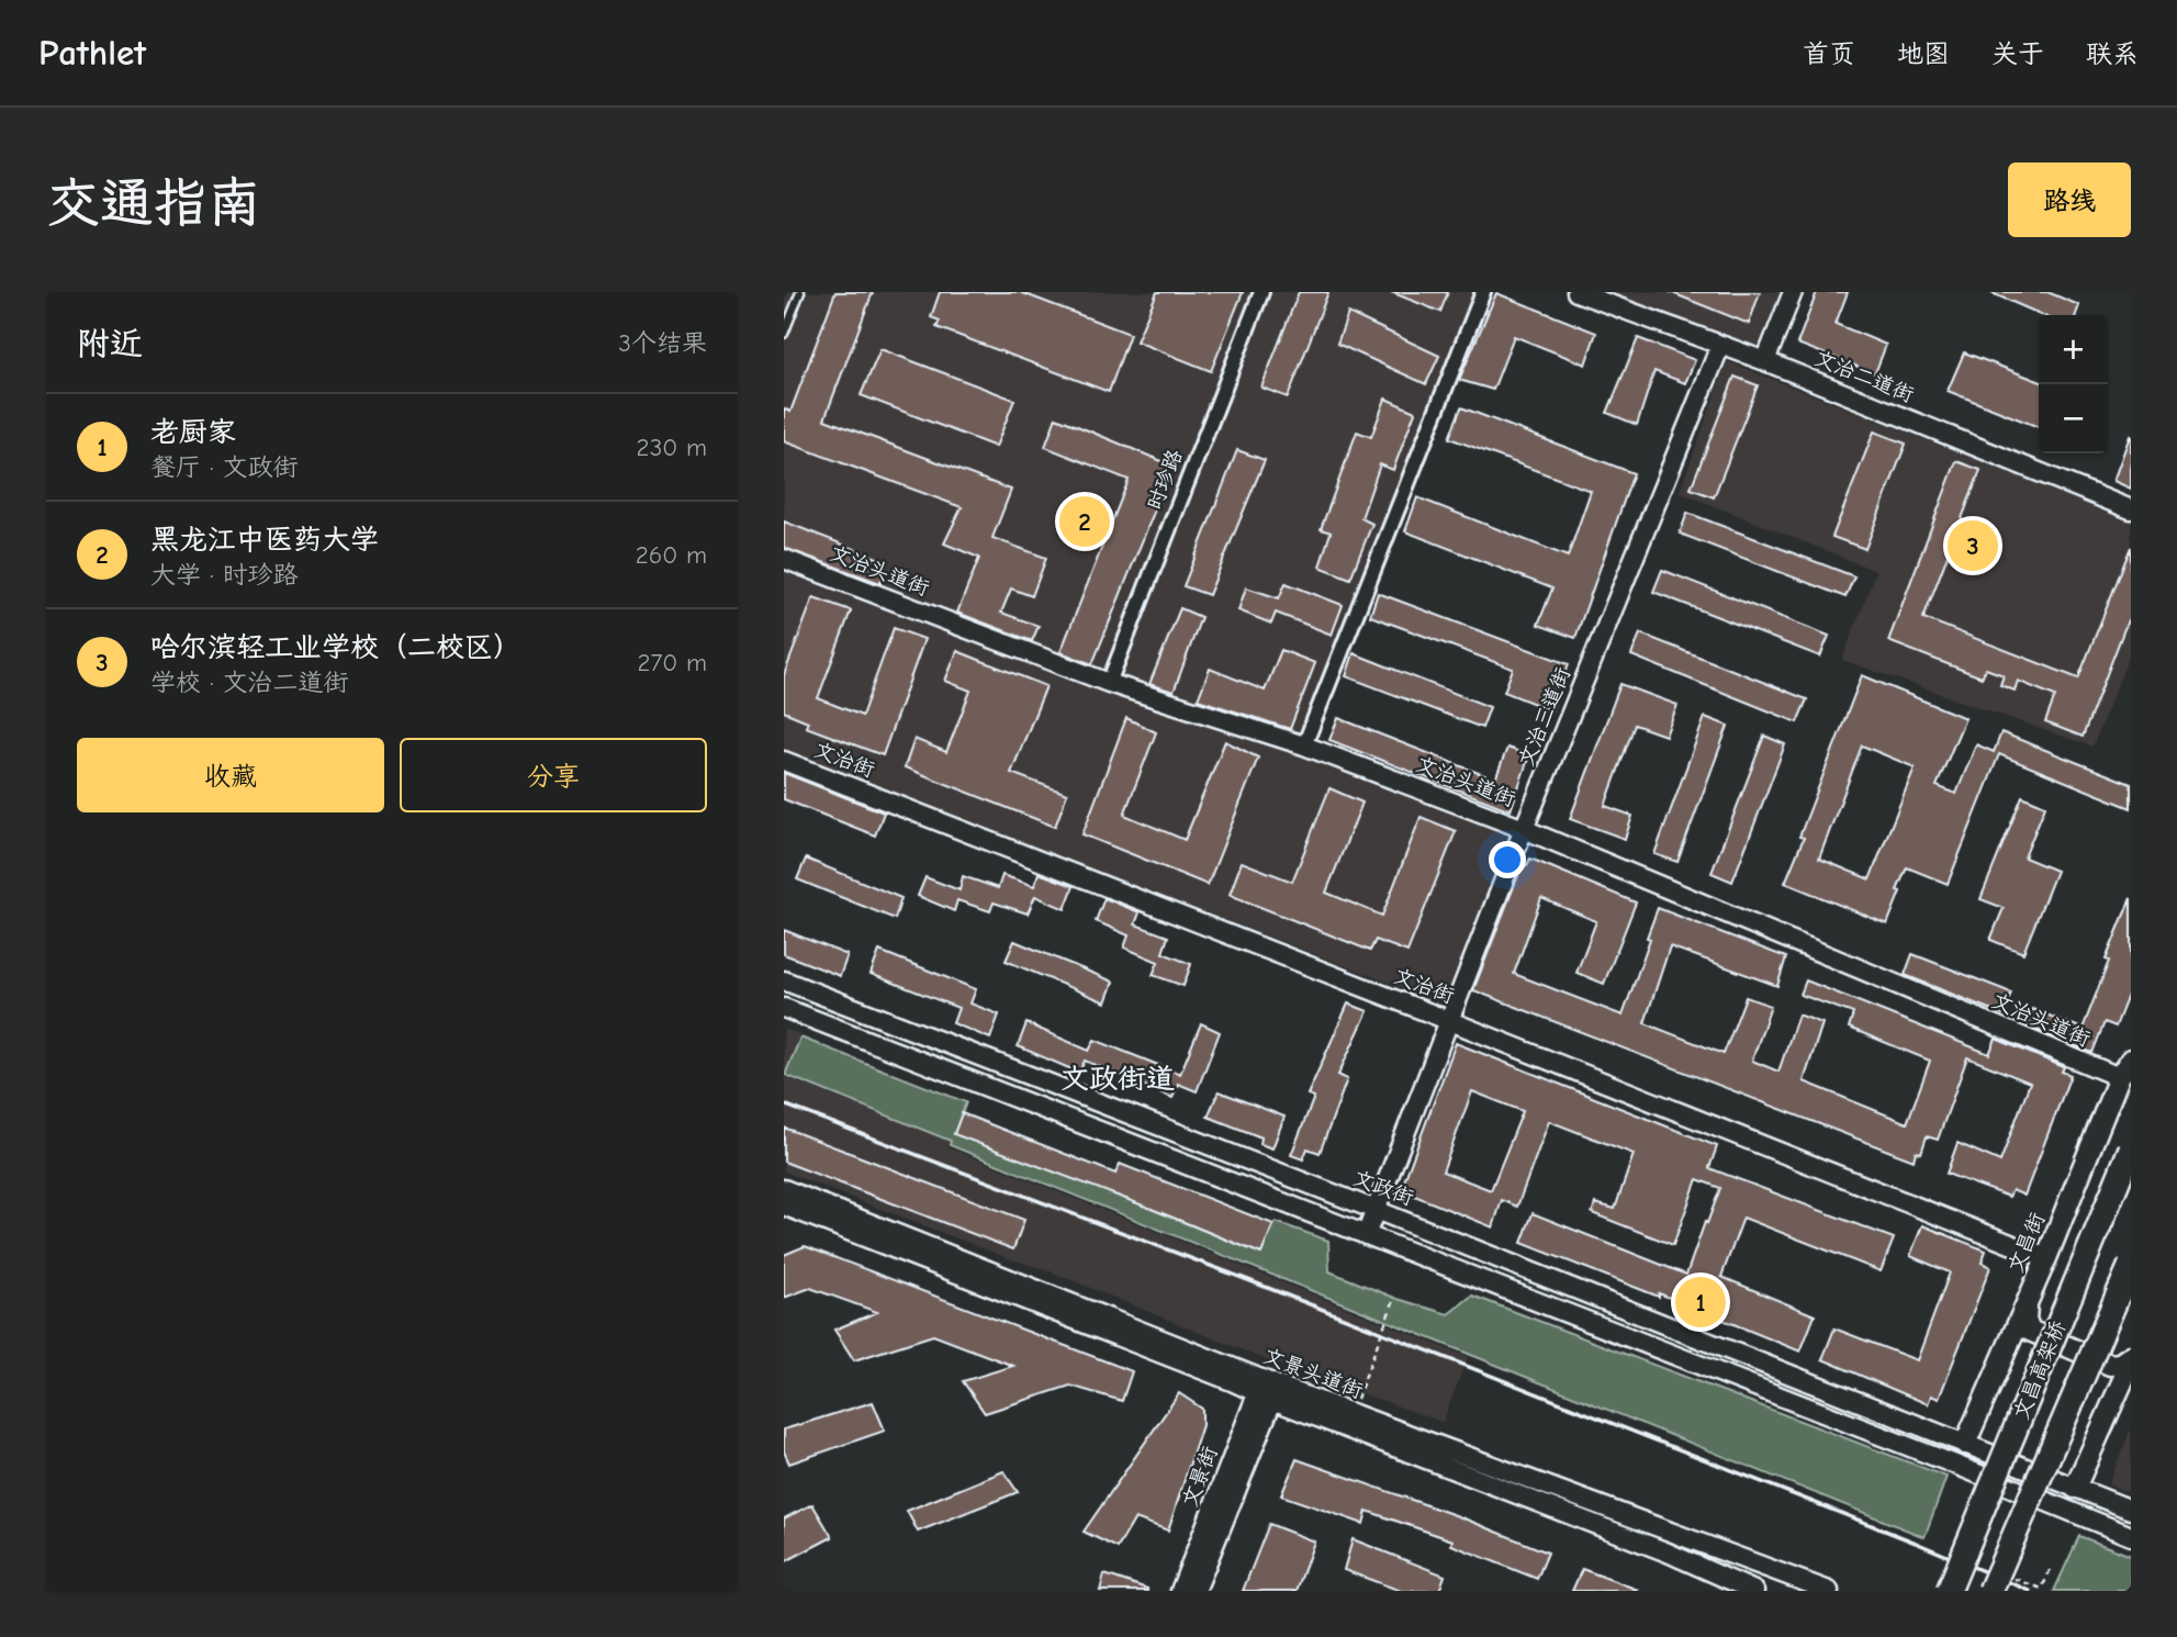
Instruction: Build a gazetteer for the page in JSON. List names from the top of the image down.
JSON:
{
  "streets": {
    "highway": ["文昌高架桥"],
    "main road": [
      "文治二道街",
      "文治头道街",
      "文治三道街",
      "文治街",
      "文政街",
      "文昌街",
      "文景头道街",
      "文景街"
    ],
    "street": ["时珍路"]
  },
  "crossings": [
    ["文治二道街", "文治三道街"],
    ["时珍路", "文治头道街"],
    ["文治头道街", "文治三道街"],
    ["文治头道街", "文昌街"],
    ["文治三道街", "文治街"],
    ["文治三道街", "文政街"],
    ["文治街", "文昌街"],
    ["文政街", "文昌街"],
    ["文景头道街", "文景街"]
  ],
  "districts": ["文政街道"],
  "page": {
    "header": "Pathlet",
    "nav": [
      "首页",
      "地图",
      "关于",
      "联系"
    ],
    "buttons": [
      "路线",
      ["收藏", "分享"]
    ],
    "title": "交通指南",
    "heading": ["附近", "3个结果"],
    "map_buttons": ["+", "−"],
    "list": [
      {
        "mark": "1",
        "name": "老厨家",
        "note": "餐厅 · 文政街",
        "value": "230 m"
      },
      {
        "mark": "2",
        "name": "黑龙江中医药大学",
        "note": "大学 · 时珍路",
        "value": "260 m"
      },
      {
        "mark": "3",
        "name": "哈尔滨轻工业学校（二校区）",
        "note": "学校 · 文治二道街",
        "value": "270 m"
      }
    ],
    "pins": ["2", "3", "1"]
  }
}
